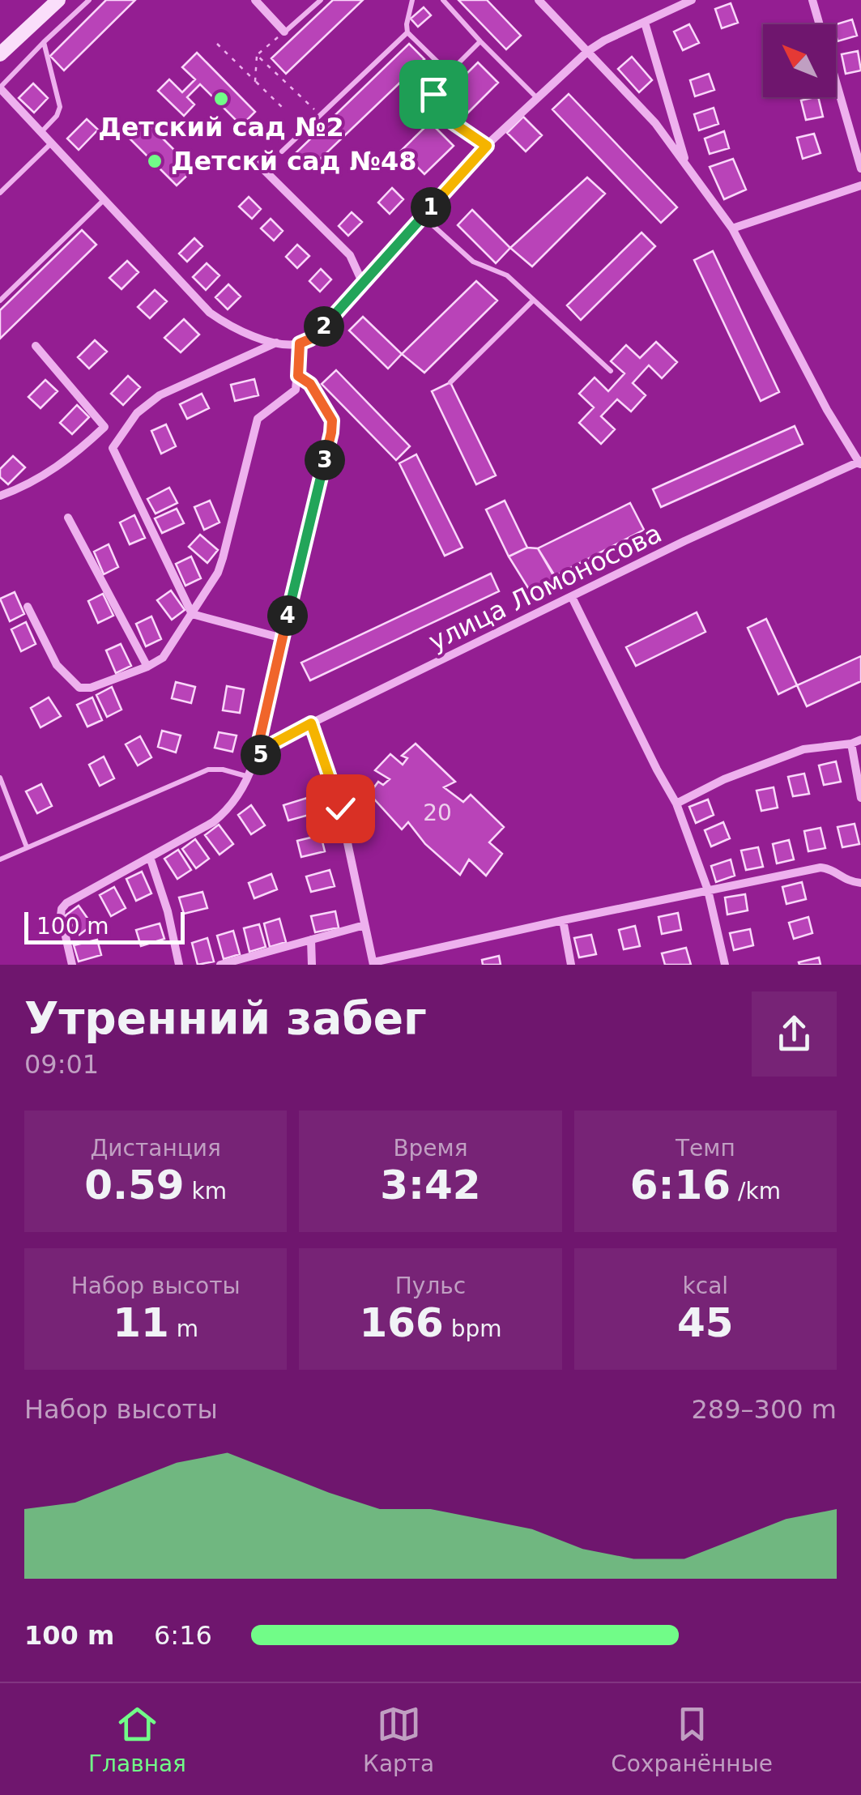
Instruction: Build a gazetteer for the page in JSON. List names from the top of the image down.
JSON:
{
  "streets": {
    "street": ["улица Ломоносова"]
  },
  "places": ["Детский сад №2", "Детскй сад №48"],
  "house_numbers": ["20"],
  "scale_bar": "100 m",
  "north": "top left",
  "page": {
    "pins": [
      "1",
      "2",
      "3",
      "4",
      "5"
    ],
    "scale": "100 m",
    "heading": ["Утренний забег", "09:01"],
    "stats": [
      ["Дистанция", "0.59 km"],
      ["Время", "3:42"],
      ["Темп", "6:16 /km"],
      ["Набор высоты", "11 m"],
      ["Пульс", "166 bpm"],
      ["kcal", "45"]
    ],
    "chart": ["Набор высоты", "289–300 m"],
    "list": [
      {
        "name": "100 m",
        "note": "6:16"
      }
    ],
    "tabs": ["Главная", "Карта", "Сохранённые"]
  }
}
